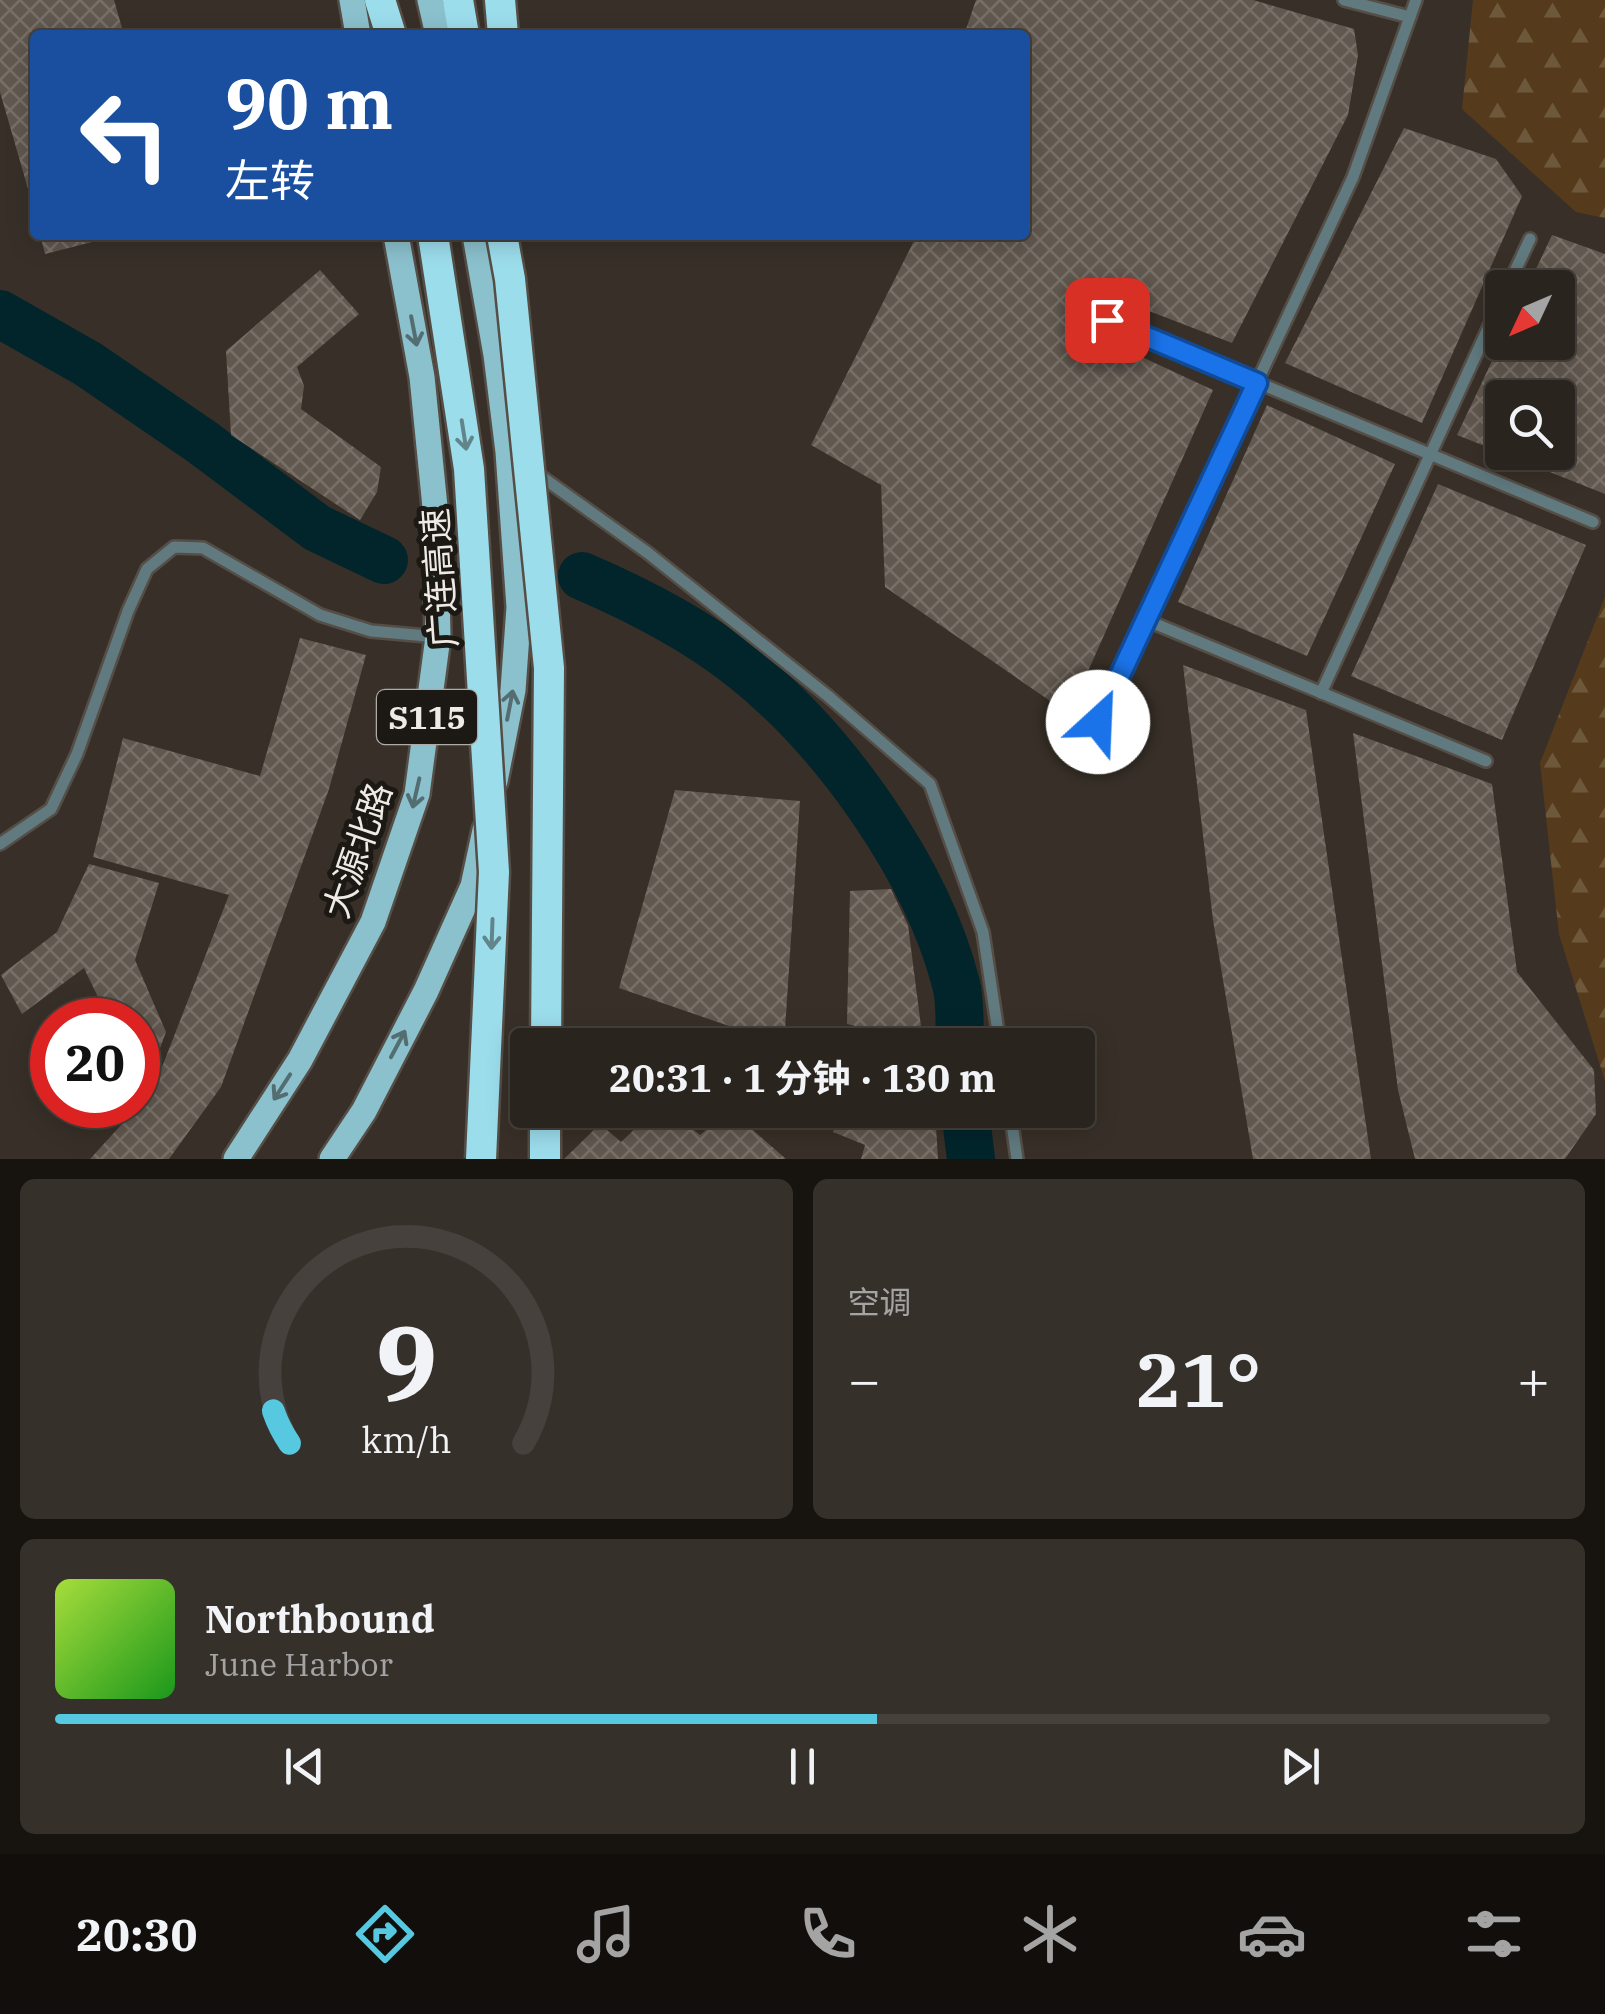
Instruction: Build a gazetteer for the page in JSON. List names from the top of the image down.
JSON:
{
  "streets": {
    "highway": ["广连高速"],
    "main road": ["S115", "大源北路"]
  },
  "north": "bottom left",
  "page": {
    "turn": ["90 m", "左转"],
    "limit": "20",
    "trip": "20:31 · 1 分钟 · 130 m",
    "tile": "空调",
    "heat": ["−", "21°", "+"],
    "song": ["Northbound", "June Harbor"],
    "tabs": "20:30",
    "gauge": ["9", "km/h"]
  }
}
